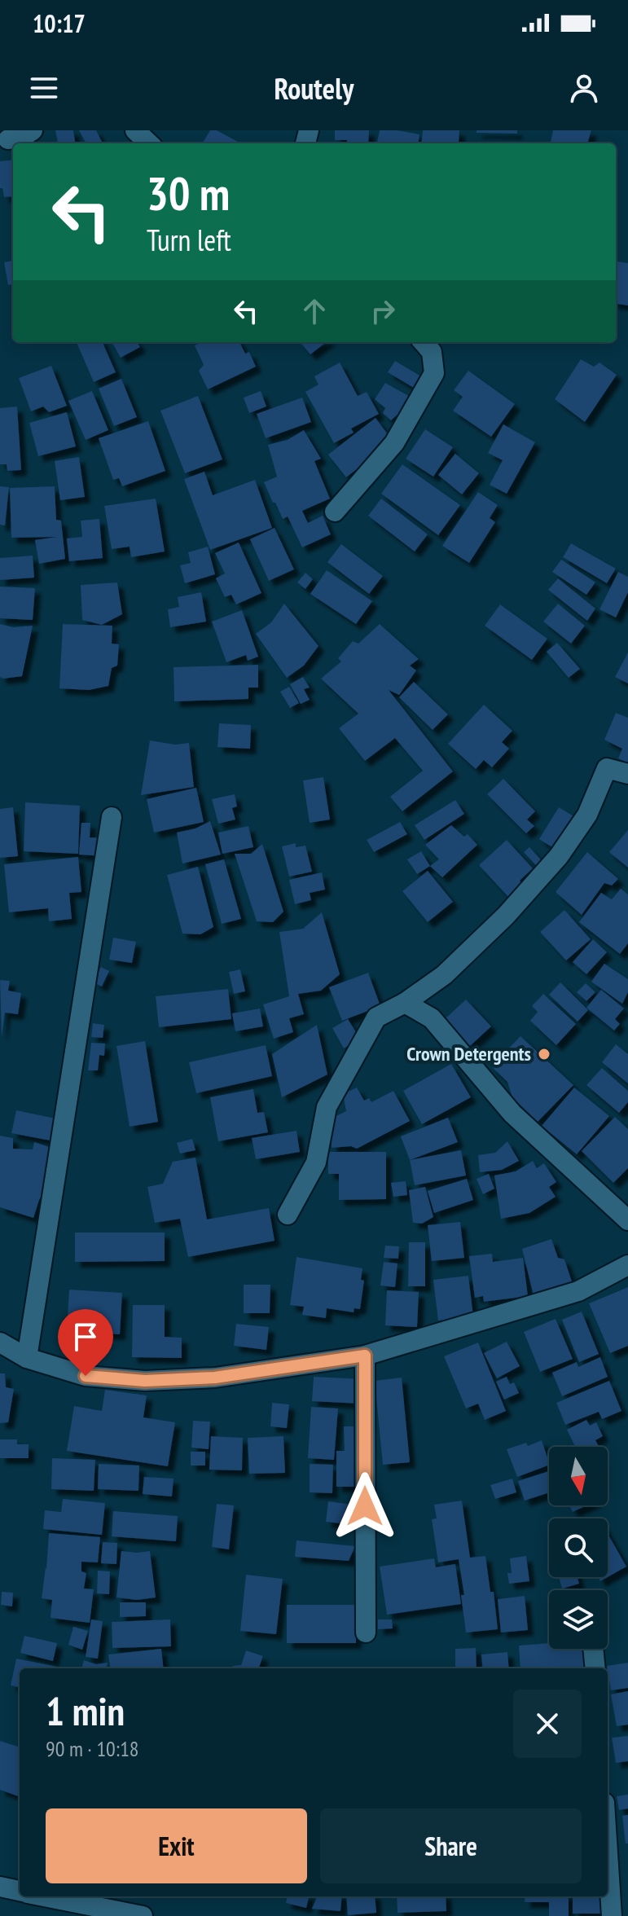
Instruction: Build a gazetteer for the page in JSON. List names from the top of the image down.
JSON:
{
  "places": ["Crown Detergents"],
  "north": "bottom",
  "page": {
    "status": "10:17",
    "header": "Routely",
    "turn": ["30 m", "Turn left"],
    "heading": ["1 min", "90 m · 10:18"],
    "buttons": ["Exit", "Share"]
  }
}
